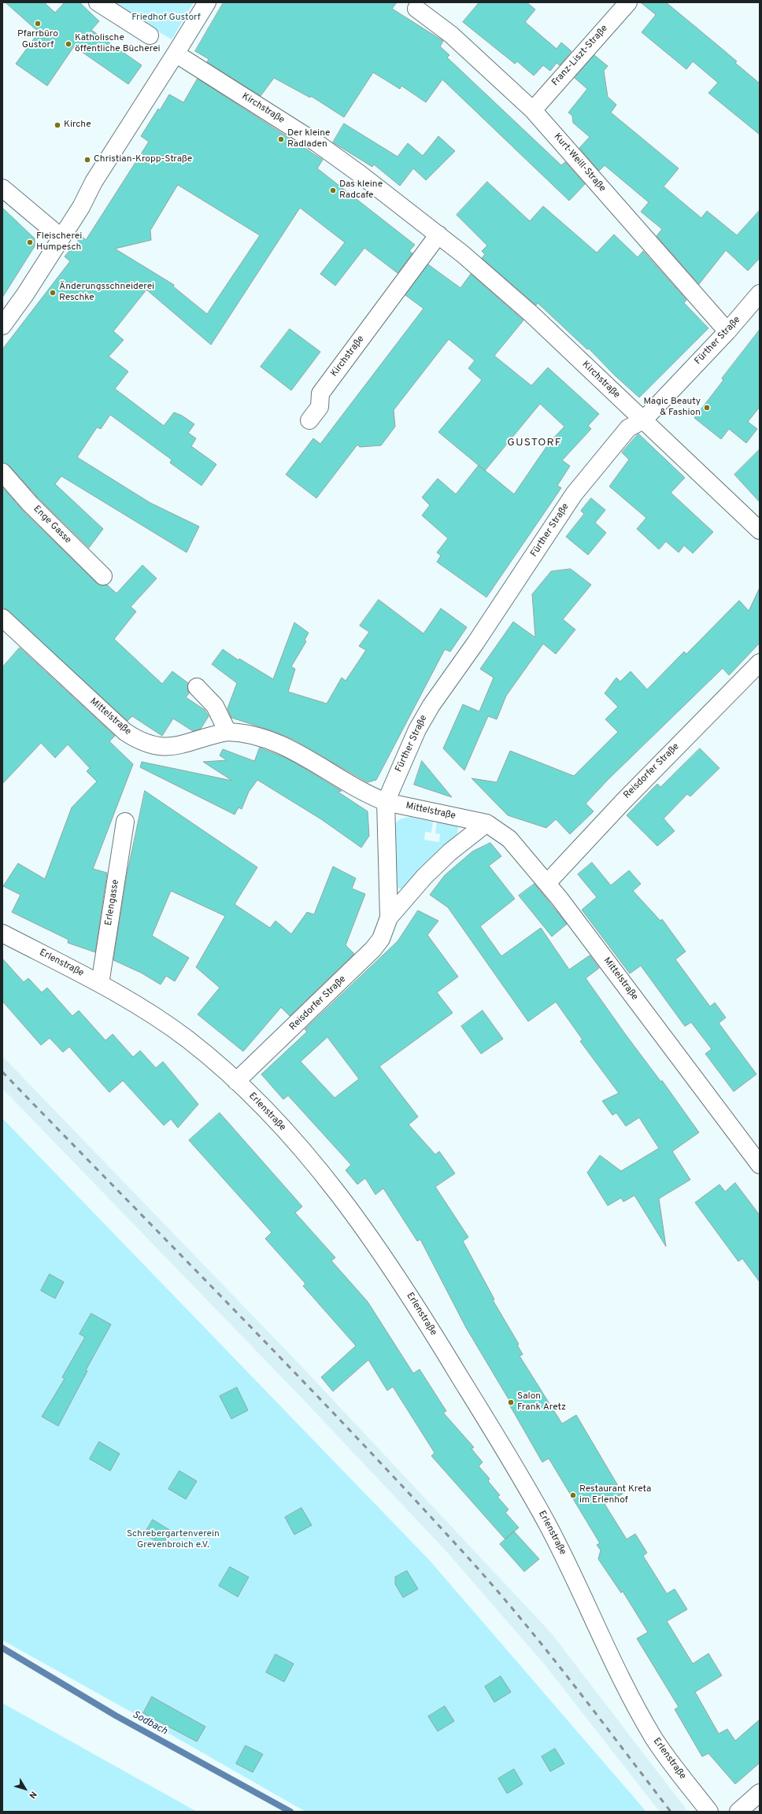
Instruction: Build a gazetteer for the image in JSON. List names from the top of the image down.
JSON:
{
  "streets": {
    "street": [
      "Franz-Liszt-Straße",
      "Kirchstraße",
      "Kurt-Weill-Straße",
      "Fürther Straße",
      "Enge Gasse",
      "Mittelstraße",
      "Reisdorfer Straße",
      "Erlengasse",
      "Erlenstraße"
    ]
  },
  "crossings": [
    ["Franz-Liszt-Straße", "Kurt-Weill-Straße"],
    ["Kirchstraße", "Fürther Straße"],
    ["Kurt-Weill-Straße", "Fürther Straße"],
    ["Fürther Straße", "Mittelstraße"],
    ["Fürther Straße", "Reisdorfer Straße"],
    ["Mittelstraße", "Reisdorfer Straße"],
    ["Reisdorfer Straße", "Erlenstraße"],
    ["Erlengasse", "Erlenstraße"]
  ],
  "districts": ["GUSTORF"],
  "water": ["Sodbach"],
  "parks": ["Friedhof Gustorf", "Schrebergartenverein Grevenbroich e.V."],
  "places": [
    "Pfarrbüro Gustorf",
    "Katholische öffentliche Bücherei",
    "Kirche",
    "Der kleine Radladen",
    "Christian-Kropp-Straße",
    "Das kleine Radcafe",
    "Fleischerei Humpesch",
    "Änderungsschneiderei Reschke",
    "Magic Beauty & Fashion",
    "Salon Frank Aretz",
    "Restaurant Kreta im Erlenhof"
  ],
  "north": "bottom right"
}
